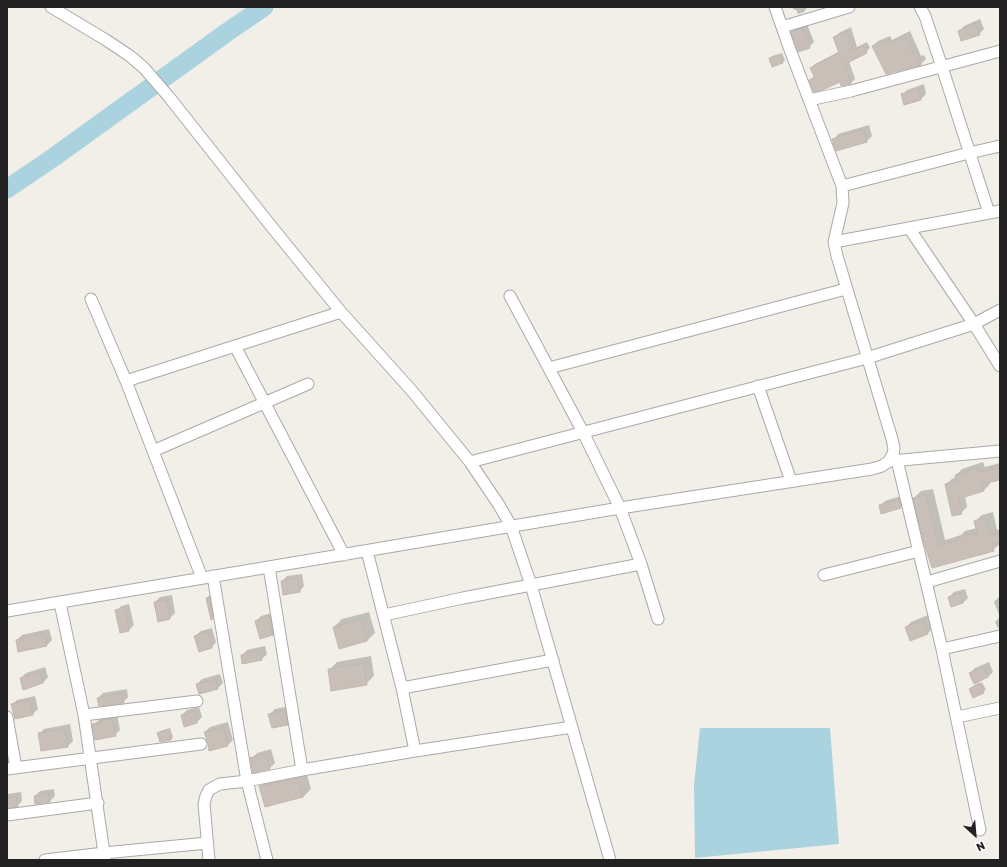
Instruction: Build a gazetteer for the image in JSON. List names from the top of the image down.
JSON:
{
  "north": "bottom right"
}
